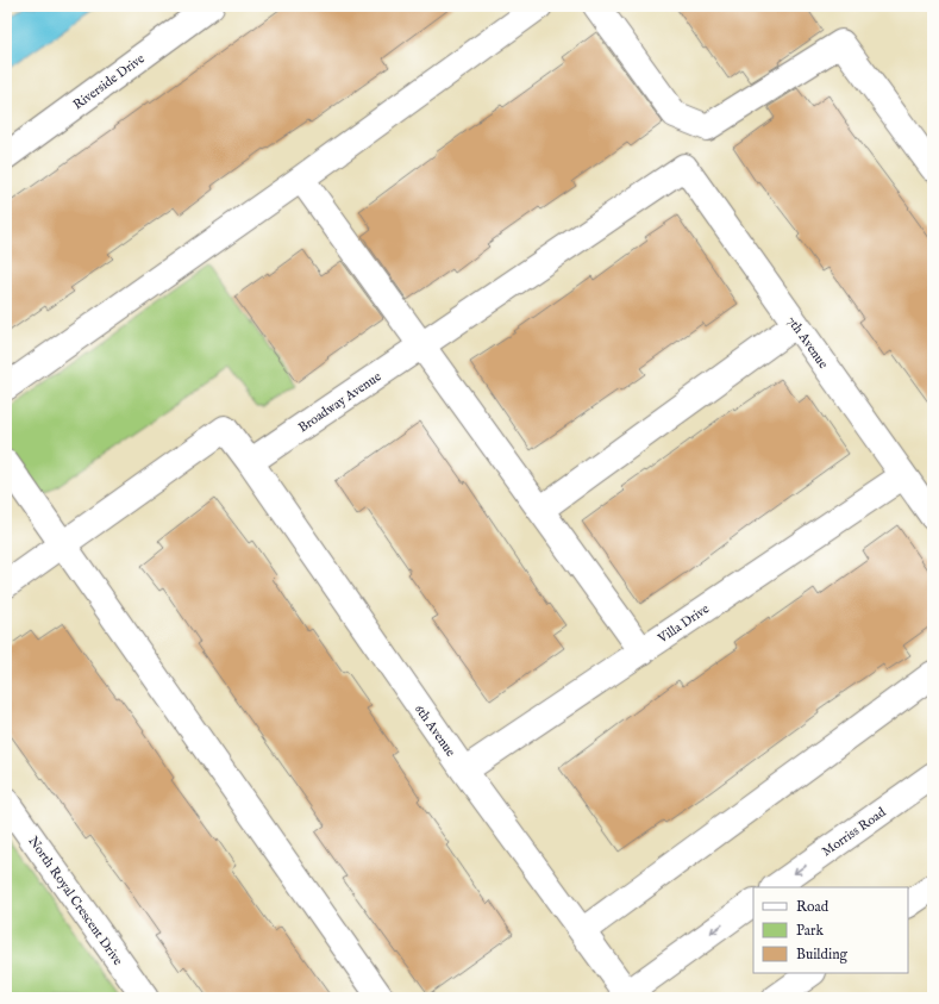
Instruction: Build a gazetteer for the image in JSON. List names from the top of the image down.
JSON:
{
  "streets": {
    "street": [
      "Riverside Drive",
      "7th Avenue",
      "Broadway Avenue",
      "Villa Drive",
      "6th Avenue",
      "Morriss Road",
      "North Royal Crescent Drive"
    ]
  },
  "crossings": [
    ["7th Avenue", "Broadway Avenue"],
    ["7th Avenue", "Villa Drive"],
    ["Broadway Avenue", "6th Avenue"],
    ["Villa Drive", "6th Avenue"]
  ],
  "legend": ["Road", "Park", "Building"]
}
